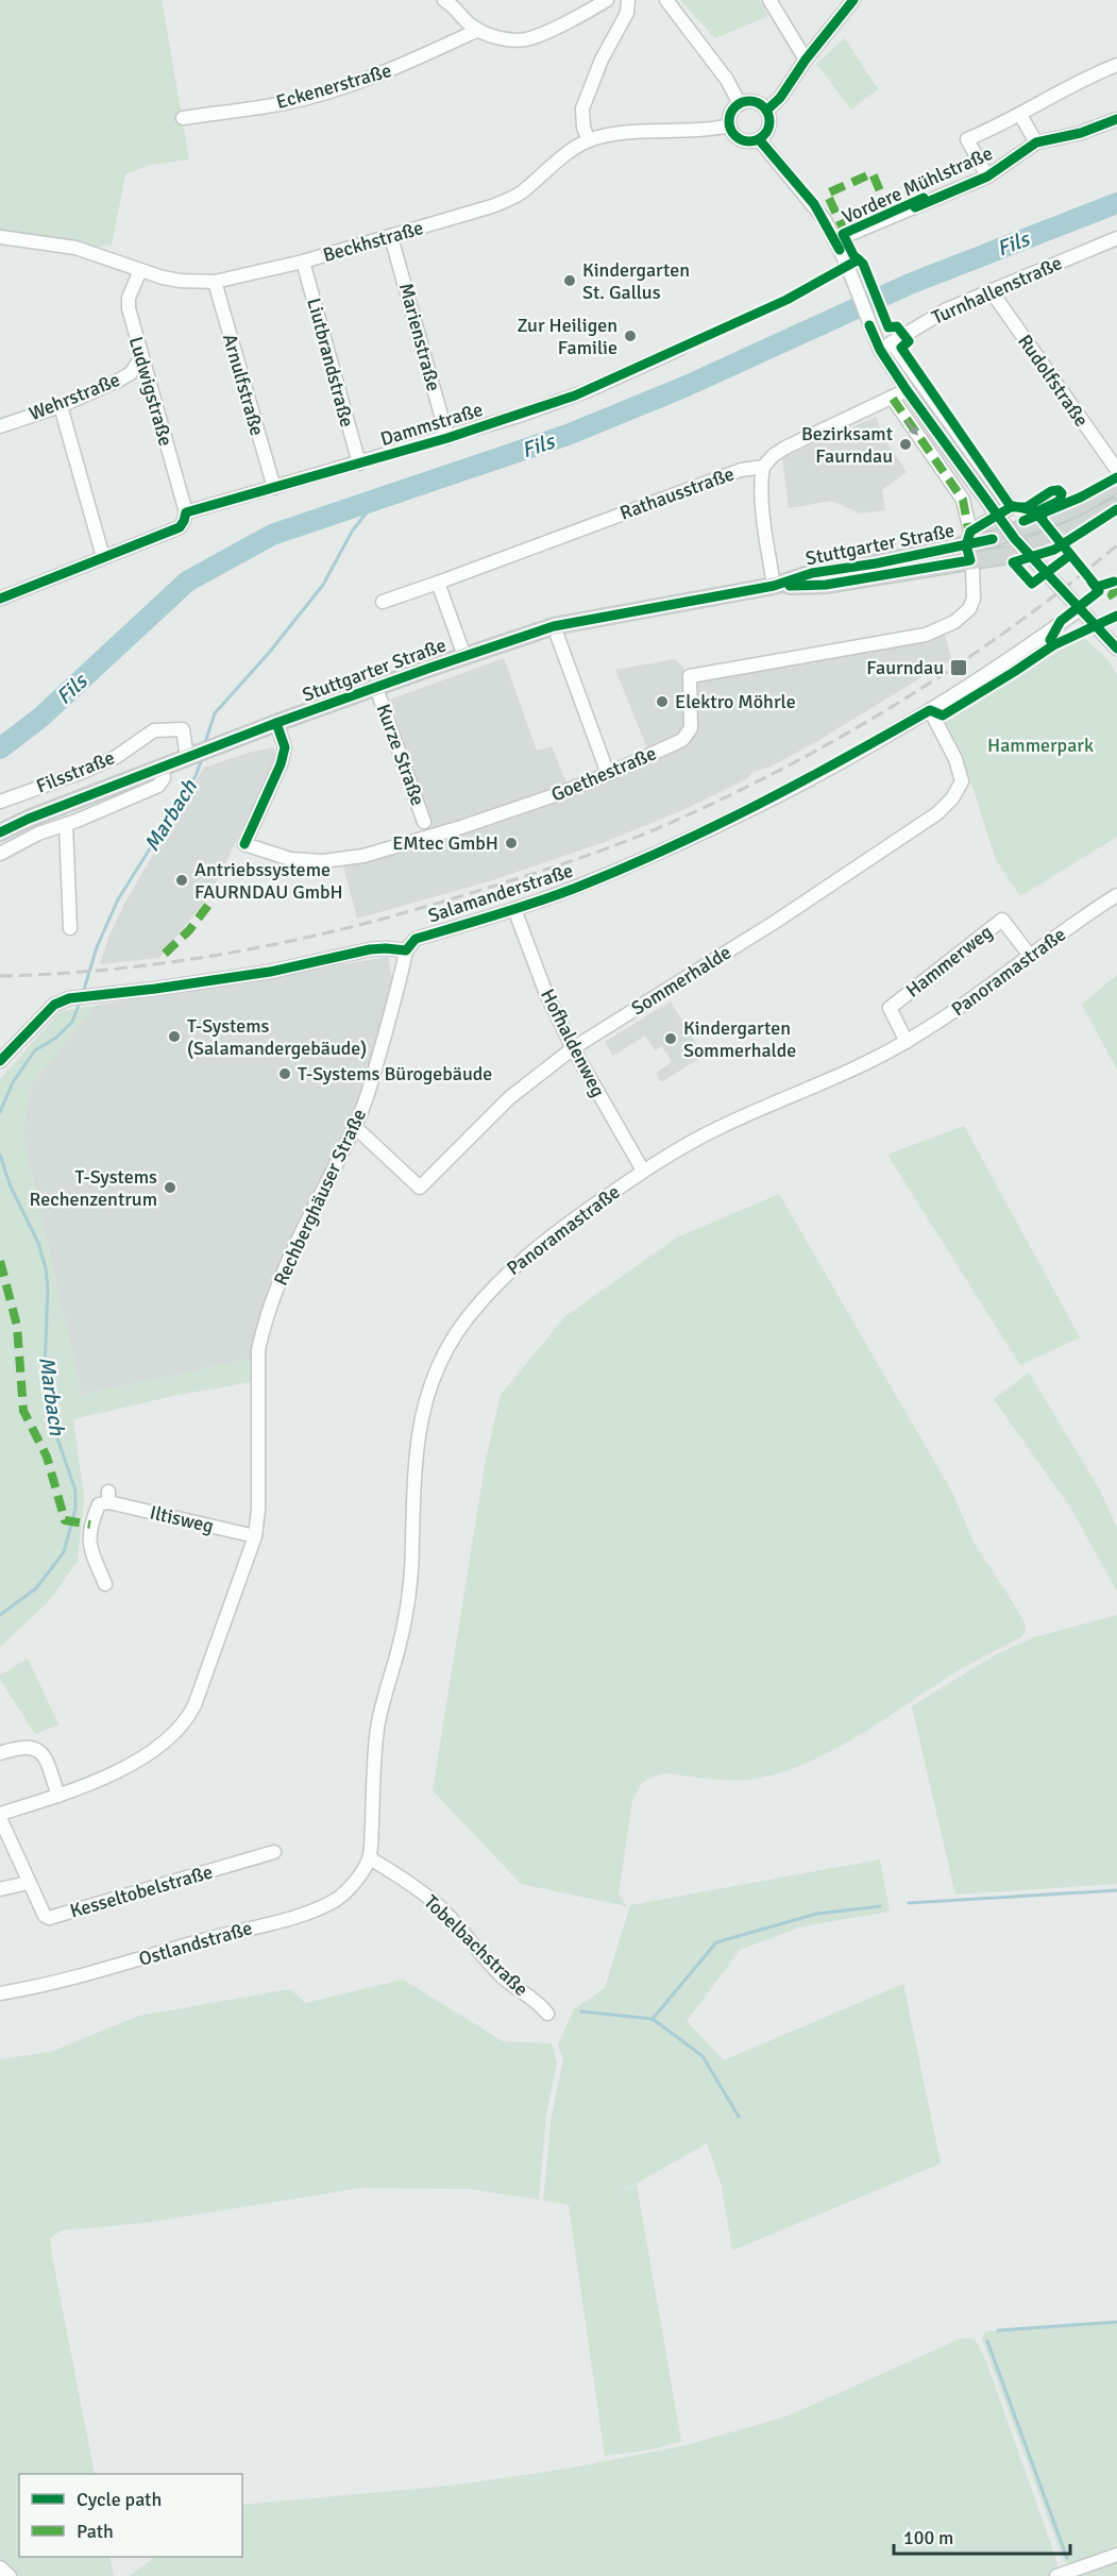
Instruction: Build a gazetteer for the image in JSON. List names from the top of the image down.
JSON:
{
  "streets": {
    "main road": ["Stuttgarter Straße"],
    "street": [
      "Eckenerstraße",
      "Vordere Mühlstraße",
      "Beckhstraße",
      "Turnhallenstraße",
      "Marienstraße",
      "Liutbrandstraße",
      "Rudolfstraße",
      "Arnulfstraße",
      "Ludwigstraße",
      "Wehrstraße",
      "Dammstraße",
      "Rathausstraße",
      "Kurze Straße",
      "Filsstraße",
      "Goethestraße",
      "Salamanderstraße",
      "Hammerweg",
      "Panoramastraße",
      "Sommerhalde",
      "Hofhaldenweg",
      "Rechberghäuser Straße",
      "Iltisweg",
      "Kesseltobelstraße",
      "Ostlandstraße",
      "Tobelbachstraße"
    ]
  },
  "crossings": [
    ["Beckhstraße", "Marienstraße"],
    ["Beckhstraße", "Liutbrandstraße"],
    ["Beckhstraße", "Arnulfstraße"],
    ["Beckhstraße", "Ludwigstraße"],
    ["Turnhallenstraße", "Rudolfstraße"],
    ["Marienstraße", "Dammstraße"],
    ["Liutbrandstraße", "Dammstraße"],
    ["Rudolfstraße", "Stuttgarter Straße"],
    ["Arnulfstraße", "Dammstraße"],
    ["Ludwigstraße", "Wehrstraße"],
    ["Ludwigstraße", "Dammstraße"],
    ["Stuttgarter Straße", "Kurze Straße"],
    ["Stuttgarter Straße", "Filsstraße"],
    ["Stuttgarter Straße", "Goethestraße"],
    ["Salamanderstraße", "Sommerhalde"],
    ["Salamanderstraße", "Hofhaldenweg"],
    ["Salamanderstraße", "Rechberghäuser Straße"],
    ["Hammerweg", "Panoramastraße"],
    ["Panoramastraße", "Hofhaldenweg"],
    ["Panoramastraße", "Ostlandstraße"],
    ["Panoramastraße", "Tobelbachstraße"],
    ["Sommerhalde", "Hofhaldenweg"],
    ["Sommerhalde", "Rechberghäuser Straße"],
    ["Rechberghäuser Straße", "Iltisweg"],
    ["Rechberghäuser Straße", "Kesseltobelstraße"],
    ["Ostlandstraße", "Tobelbachstraße"]
  ],
  "water": ["Fils", "Marbach"],
  "parks": ["Hammerpark"],
  "places": {
    "other": [
      "Kindergarten St. Gallus",
      "Zur Heiligen Familie",
      "Bezirksamt Faurndau",
      "Elektro Möhrle",
      "EMtec GmbH",
      "Antriebssysteme FAURNDAU GmbH",
      "T-Systems (Salamandergebäude)",
      "Kindergarten Sommerhalde",
      "T-Systems Bürogebäude",
      "T-Systems Rechenzentrum"
    ],
    "transit": ["Faurndau"]
  },
  "legend": ["Cycle path", "Path"],
  "scale_bar": "100 m"
}
